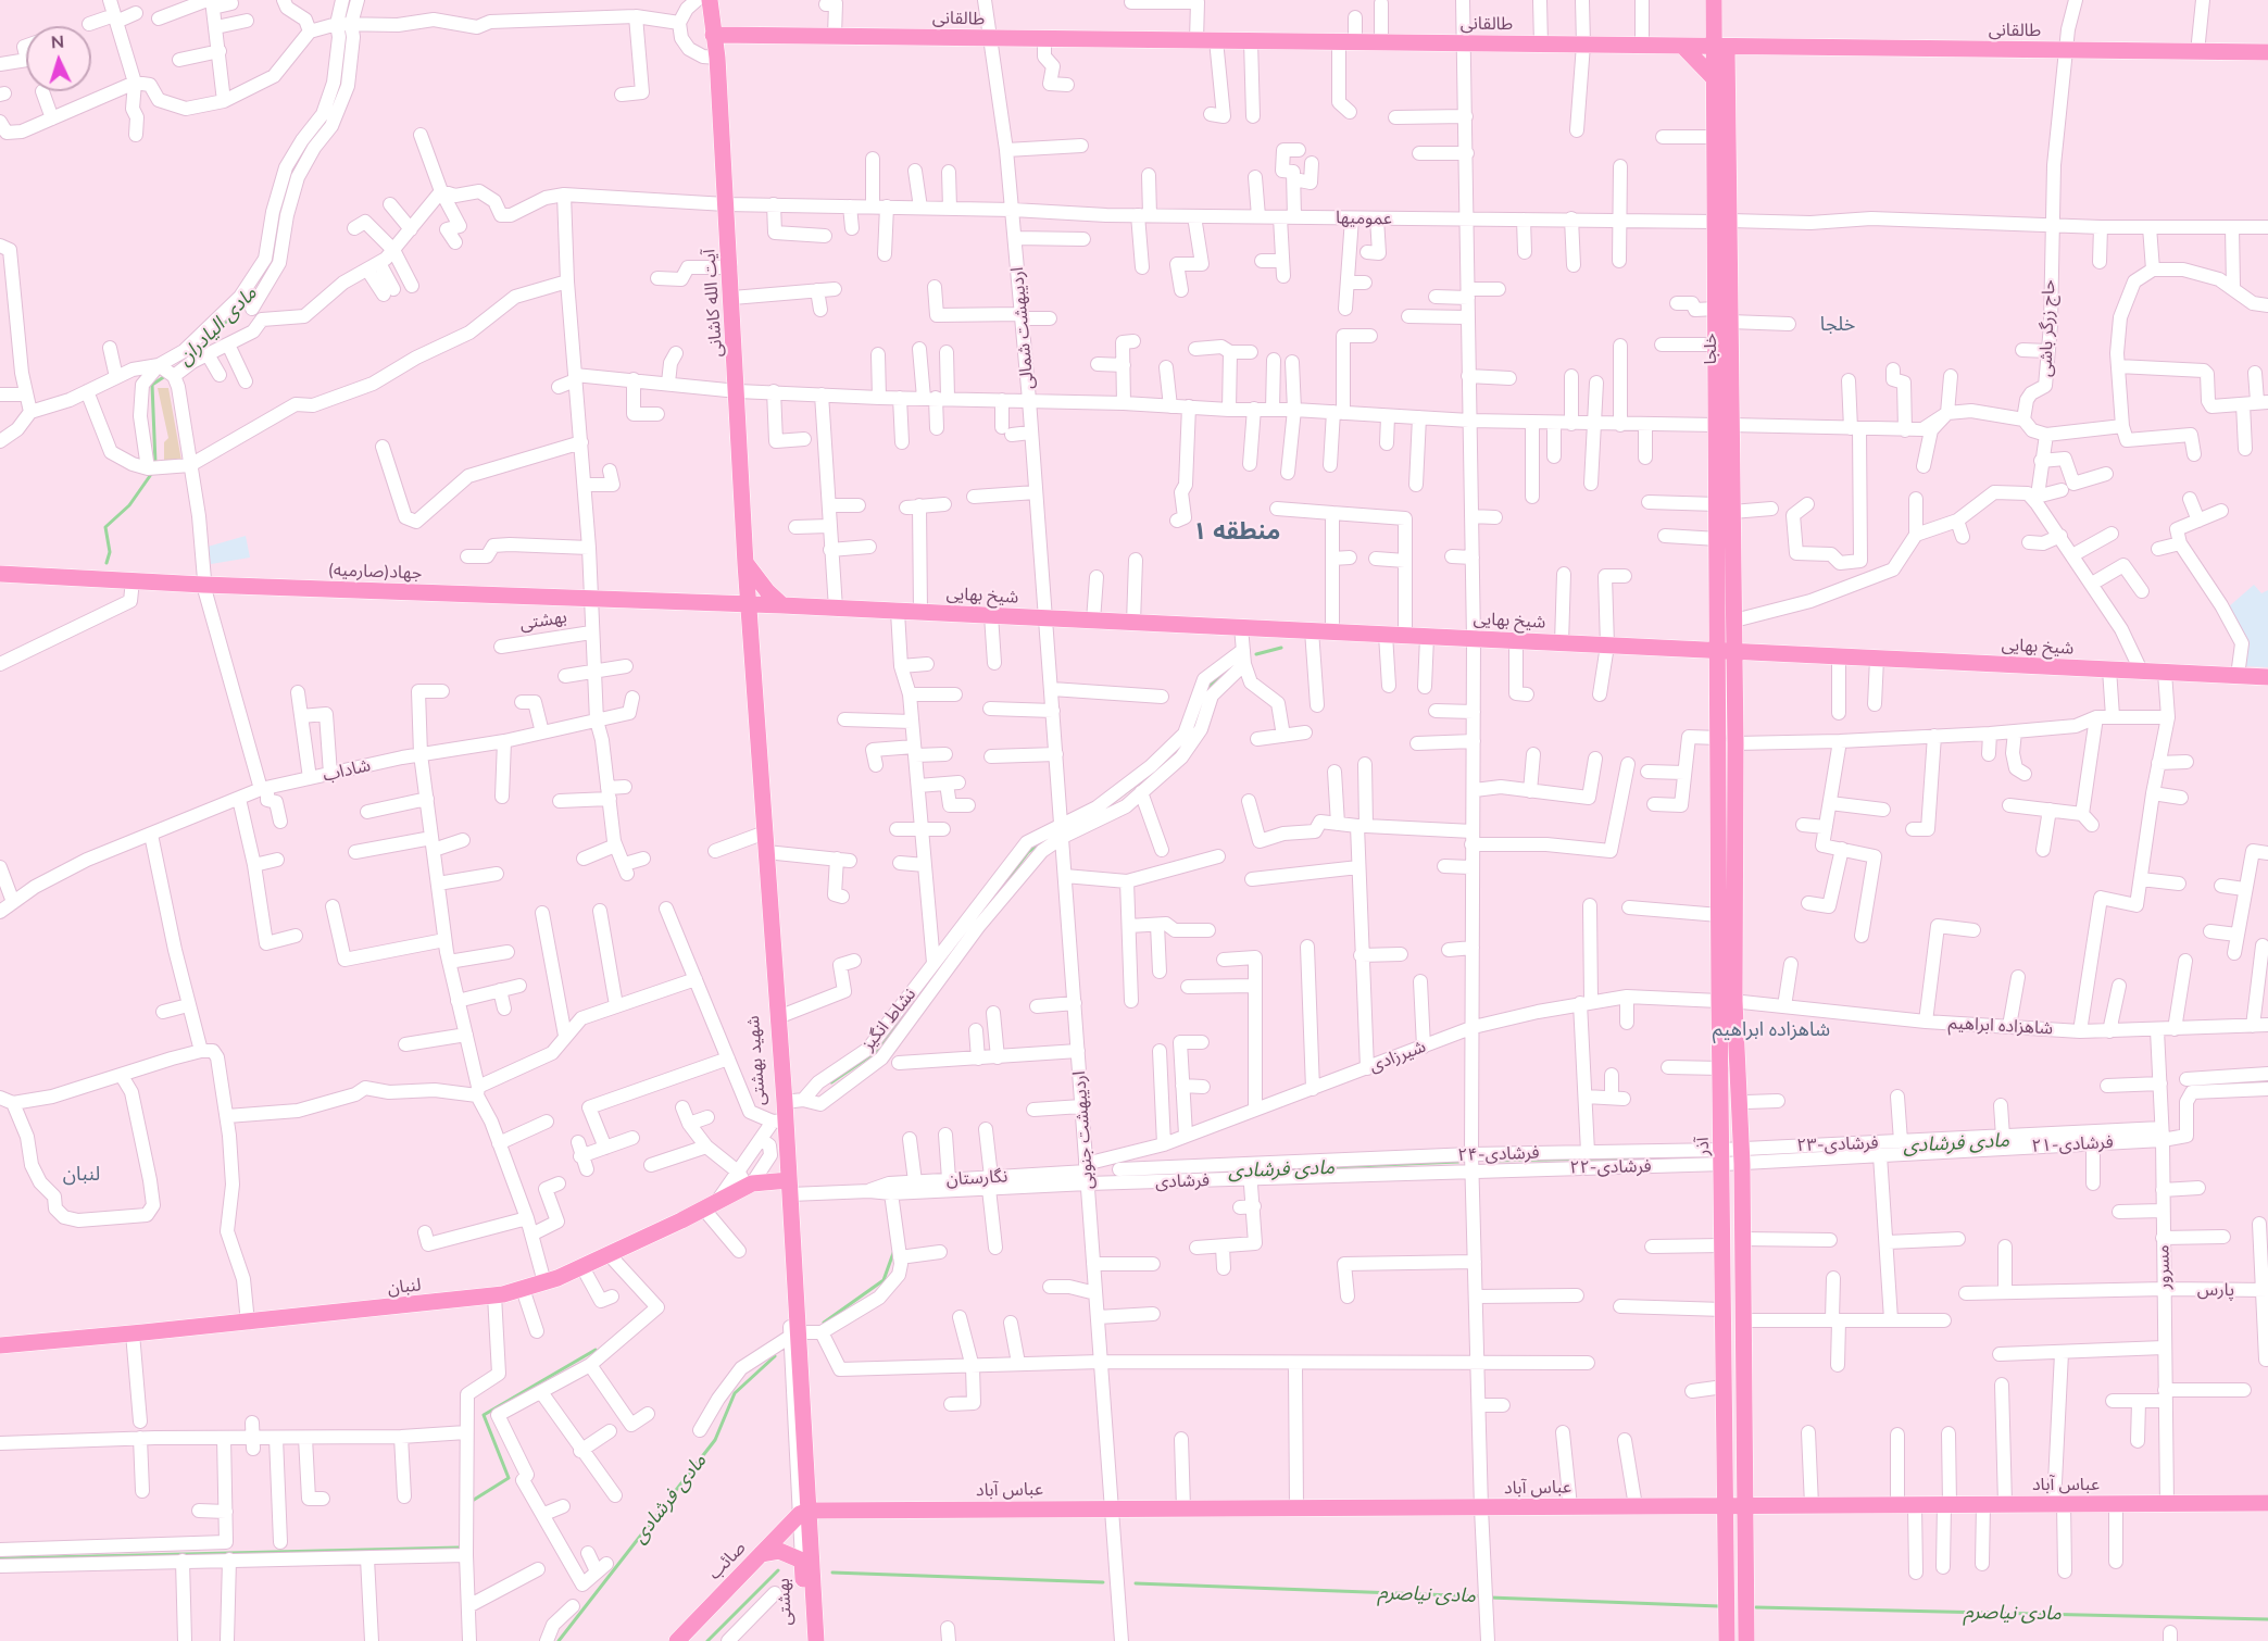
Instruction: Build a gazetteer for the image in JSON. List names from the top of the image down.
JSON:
{
  "streets": {
    "main road": [
      "طالقانی",
      "آیت الله کاشانی",
      "خلجا",
      "جهاد(صارمیه)",
      "شیخ بهایی",
      "بهشتی",
      "شهید بهشتی",
      "آذر",
      "لنبان",
      "عباس آباد",
      "صائب"
    ],
    "street": [
      "عمومیها",
      "اردیبهشت شمالی",
      "حاج زرگر باشی",
      "شاداب",
      "نشاط انگیز",
      "شاهزاده ابراهیم",
      "شیرزادی",
      "اردیبهشت جنوبی",
      "۲۳-فرشادی",
      "۲۱-فرشادی",
      "۲۴-فرشادی",
      "۲۲-فرشادی",
      "نگارستان",
      "فرشادی",
      "مسرور",
      "پارس"
    ]
  },
  "crossings": [
    ["طالقانی", "آیت الله کاشانی"],
    ["طالقانی", "اردیبهشت شمالی"],
    ["طالقانی", "حاج زرگر باشی"],
    ["طالقانی", "خلجا"],
    ["عمومیها", "آیت الله کاشانی"],
    ["عمومیها", "اردیبهشت شمالی"],
    ["عمومیها", "حاج زرگر باشی"],
    ["عمومیها", "خلجا"],
    ["آیت الله کاشانی", "جهاد(صارمیه)"],
    ["آیت الله کاشانی", "شیخ بهایی"],
    ["آیت الله کاشانی", "شهید بهشتی"],
    ["اردیبهشت شمالی", "شیخ بهایی"],
    ["اردیبهشت شمالی", "اردیبهشت جنوبی"],
    ["خلجا", "شیخ بهایی"],
    ["خلجا", "آذر"],
    ["جهاد(صارمیه)", "شیخ بهایی"],
    ["جهاد(صارمیه)", "شهید بهشتی"],
    ["شیخ بهایی", "شهید بهشتی"],
    ["شیخ بهایی", "اردیبهشت جنوبی"],
    ["شیخ بهایی", "آذر"],
    ["نشاط انگیز", "اردیبهشت جنوبی"],
    ["شاهزاده ابراهیم", "شیرزادی"],
    ["شاهزاده ابراهیم", "آذر"],
    ["شاهزاده ابراهیم", "مسرور"],
    ["شیرزادی", "اردیبهشت جنوبی"],
    ["شیرزادی", "آذر"],
    ["شیرزادی", "نگارستان"],
    ["شیرزادی", "فرشادی"],
    ["شهید بهشتی", "نگارستان"],
    ["شهید بهشتی", "لنبان"],
    ["شهید بهشتی", "عباس آباد"],
    ["شهید بهشتی", "صائب"],
    ["اردیبهشت جنوبی", "نگارستان"],
    ["اردیبهشت جنوبی", "فرشادی"],
    ["اردیبهشت جنوبی", "عباس آباد"],
    ["۲۳-فرشادی", "۲۱-فرشادی"],
    ["۲۳-فرشادی", "آذر"],
    ["۲۳-فرشادی", "۲۴-فرشادی"],
    ["۲۳-فرشادی", "مسرور"],
    ["۲۱-فرشادی", "آذر"],
    ["۲۱-فرشادی", "۲۴-فرشادی"],
    ["۲۱-فرشادی", "مسرور"],
    ["آذر", "۲۴-فرشادی"],
    ["آذر", "۲۲-فرشادی"],
    ["آذر", "عباس آباد"],
    ["۲۴-فرشادی", "۲۲-فرشادی"],
    ["۲۴-فرشادی", "فرشادی"],
    ["۲۲-فرشادی", "فرشادی"],
    ["نگارستان", "فرشادی"],
    ["نگارستان", "لنبان"],
    ["مسرور", "پارس"],
    ["مسرور", "عباس آباد"],
    ["عباس آباد", "صائب"]
  ],
  "districts": [
    "خلجا",
    "منطقه ۱",
    "شاهزاده ابراهیم",
    "لنبان"
  ],
  "water": ["مادی الیادران", "مادی فرشادی", "مادی نیاصرم"],
  "north": "top"
}
